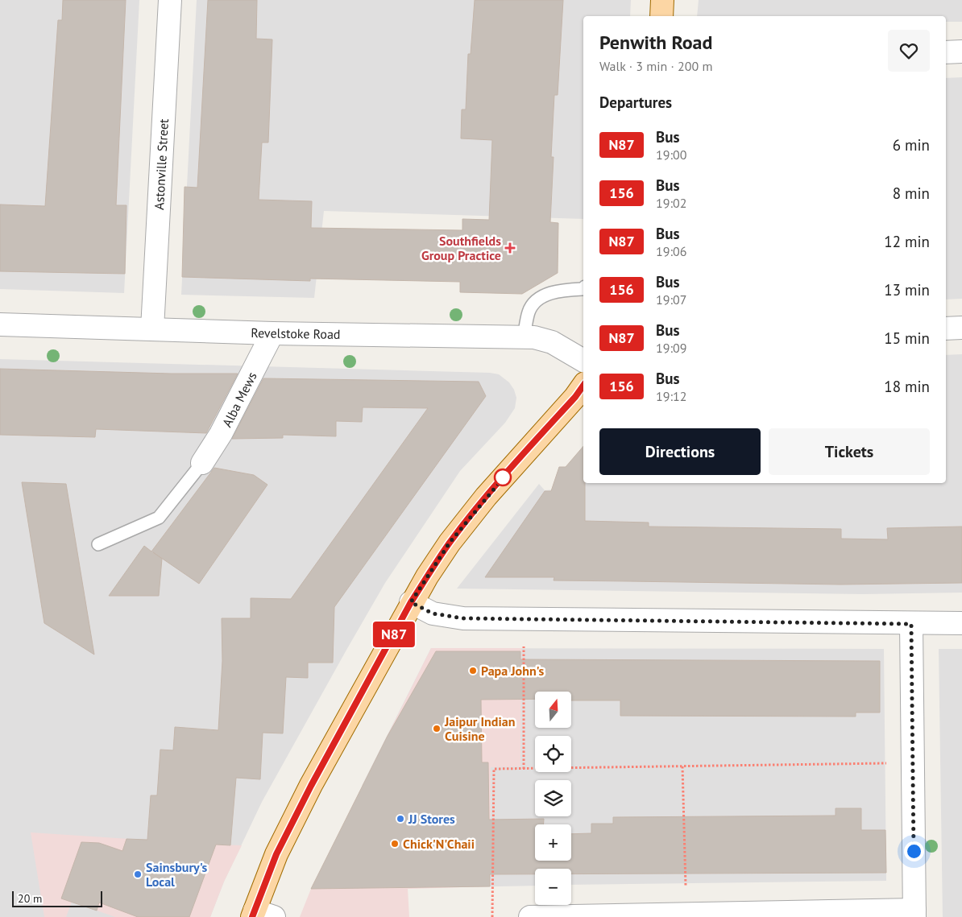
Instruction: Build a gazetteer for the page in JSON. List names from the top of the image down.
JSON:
{
  "streets": {
    "street": ["Astonville Street", "Revelstoke Road", "Alba Mews"]
  },
  "crossings": [
    ["Astonville Street", "Revelstoke Road"],
    ["Revelstoke Road", "Alba Mews"]
  ],
  "places": {
    "health": ["Southfields Group Practice"],
    "other": [
      "Papa John's",
      "Jaipur Indian Cuisine",
      "JJ Stores",
      "Chick'N'Chaii",
      "Sainsbury's Local"
    ]
  },
  "lines": ["bus line N87"],
  "scale_bar": "20 m",
  "north": "top",
  "page": {
    "on_map": "N87",
    "heading": [
      ["Penwith Road", "Walk · 3 min · 200 m"],
      "Departures"
    ],
    "list": [
      {
        "mark": "N87",
        "name": "Bus",
        "note": "19:00",
        "value": "6 min"
      },
      {
        "mark": "156",
        "name": "Bus",
        "note": "19:02",
        "value": "8 min"
      },
      {
        "mark": "N87",
        "name": "Bus",
        "note": "19:06",
        "value": "12 min"
      },
      {
        "mark": "156",
        "name": "Bus",
        "note": "19:07",
        "value": "13 min"
      },
      {
        "mark": "N87",
        "name": "Bus",
        "note": "19:09",
        "value": "15 min"
      },
      {
        "mark": "156",
        "name": "Bus",
        "note": "19:12",
        "value": "18 min"
      }
    ],
    "buttons": ["Directions", "Tickets"],
    "map_buttons": ["+", "−"],
    "scale": "20 m"
  }
}
